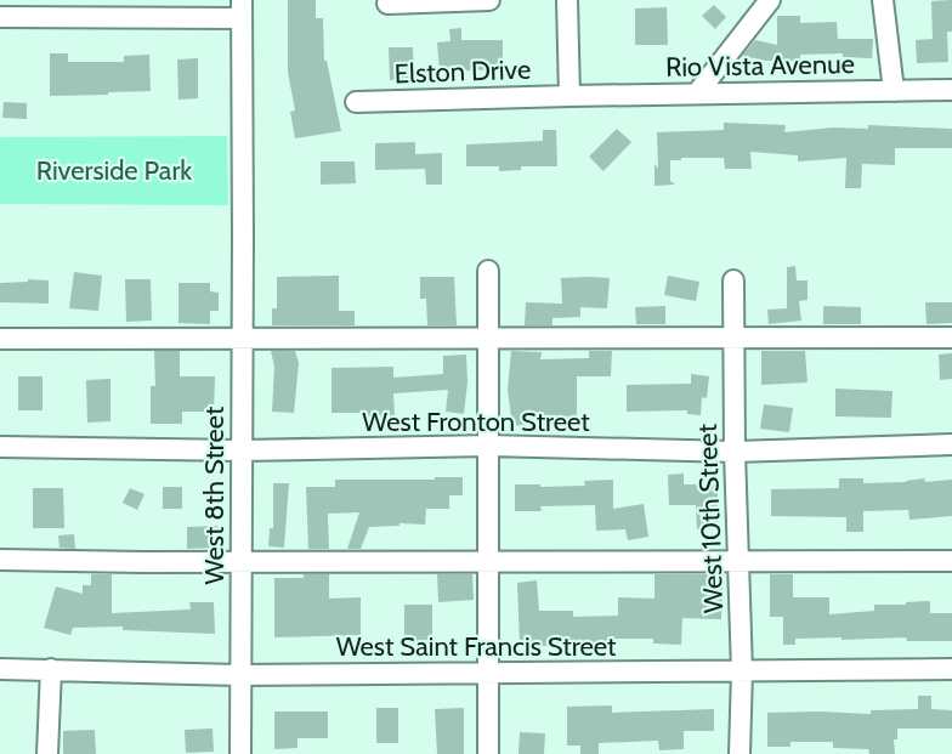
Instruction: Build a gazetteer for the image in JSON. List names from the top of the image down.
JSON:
{
  "streets": {
    "street": [
      "Rio Vista Avenue",
      "Elston Drive",
      "West Fronton Street",
      "West 8th Street",
      "West 10th Street",
      "West Saint Francis Street"
    ]
  },
  "crossings": [
    ["Rio Vista Avenue", "Elston Drive"],
    ["West Fronton Street", "West 8th Street"],
    ["West Fronton Street", "West 10th Street"],
    ["West 8th Street", "West Saint Francis Street"],
    ["West 10th Street", "West Saint Francis Street"]
  ],
  "parks": ["Riverside Park"]
}
